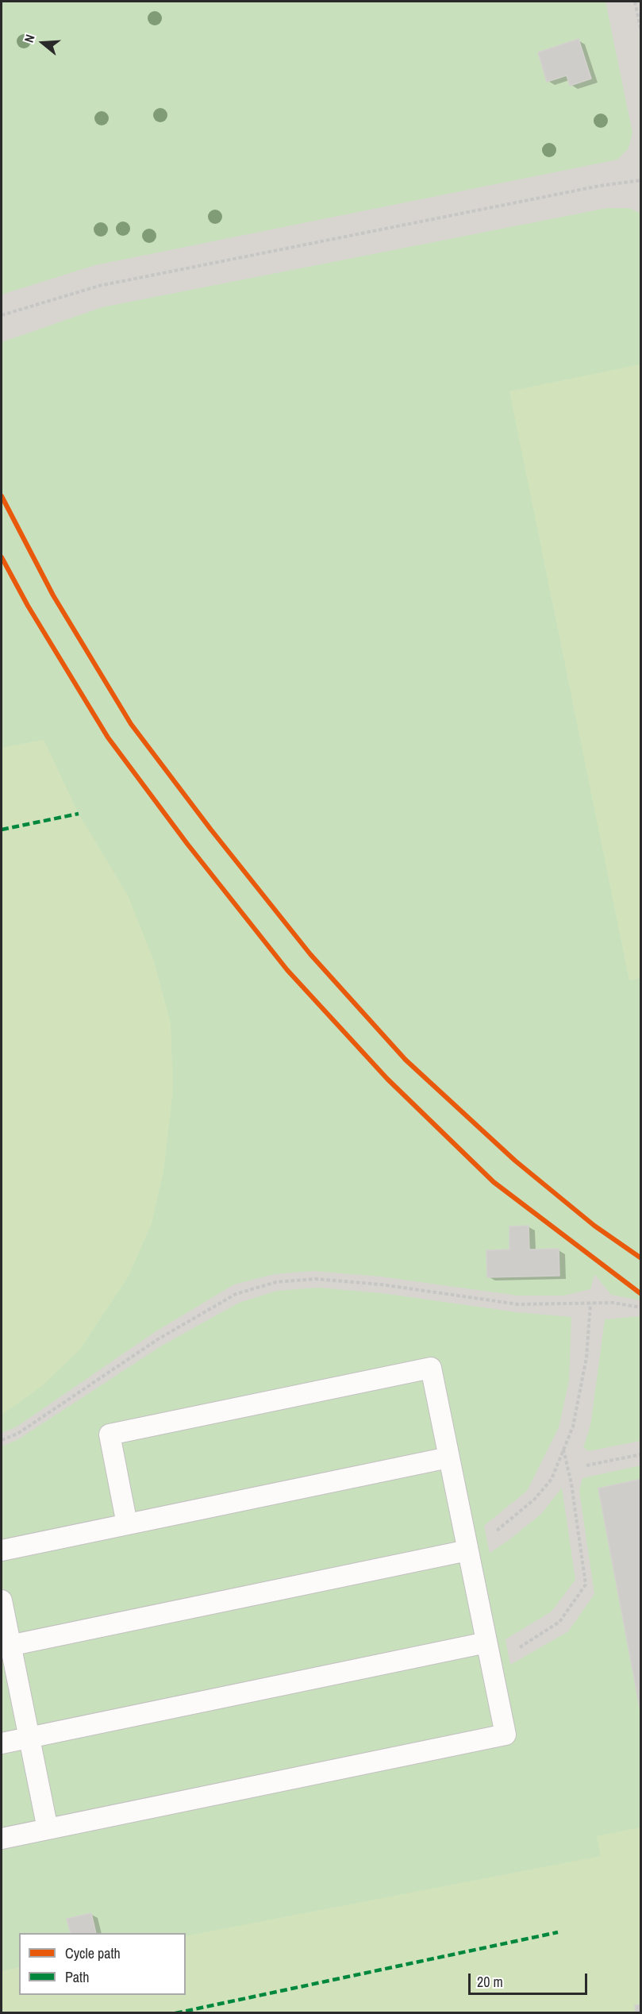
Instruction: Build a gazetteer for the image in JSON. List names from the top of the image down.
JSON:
{
  "legend": ["Cycle path", "Path"],
  "scale_bar": "20 m",
  "north": "left"
}
